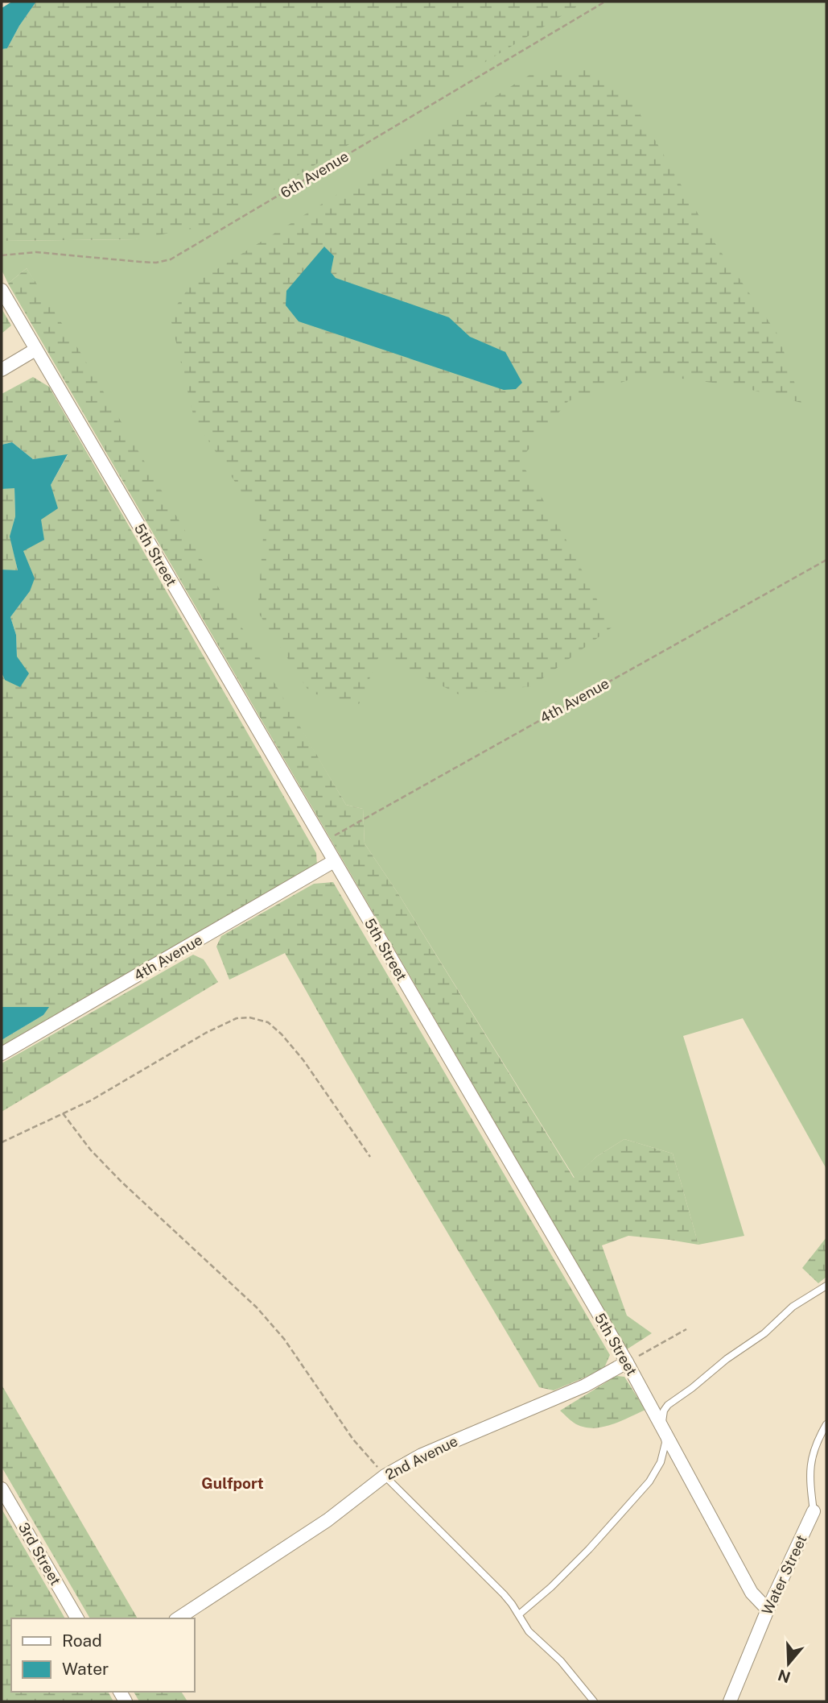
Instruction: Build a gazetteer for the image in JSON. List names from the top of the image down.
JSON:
{
  "streets": {
    "street": [
      "5th Street",
      "4th Avenue",
      "2nd Avenue",
      "3rd Street",
      "Water Street"
    ],
    "path": ["6th Avenue"]
  },
  "crossings": [
    ["5th Street", "4th Avenue"],
    ["5th Street", "2nd Avenue"],
    ["5th Street", "Water Street"]
  ],
  "districts": ["Gulfport"],
  "legend": ["Road", "Water"],
  "north": "bottom"
}
